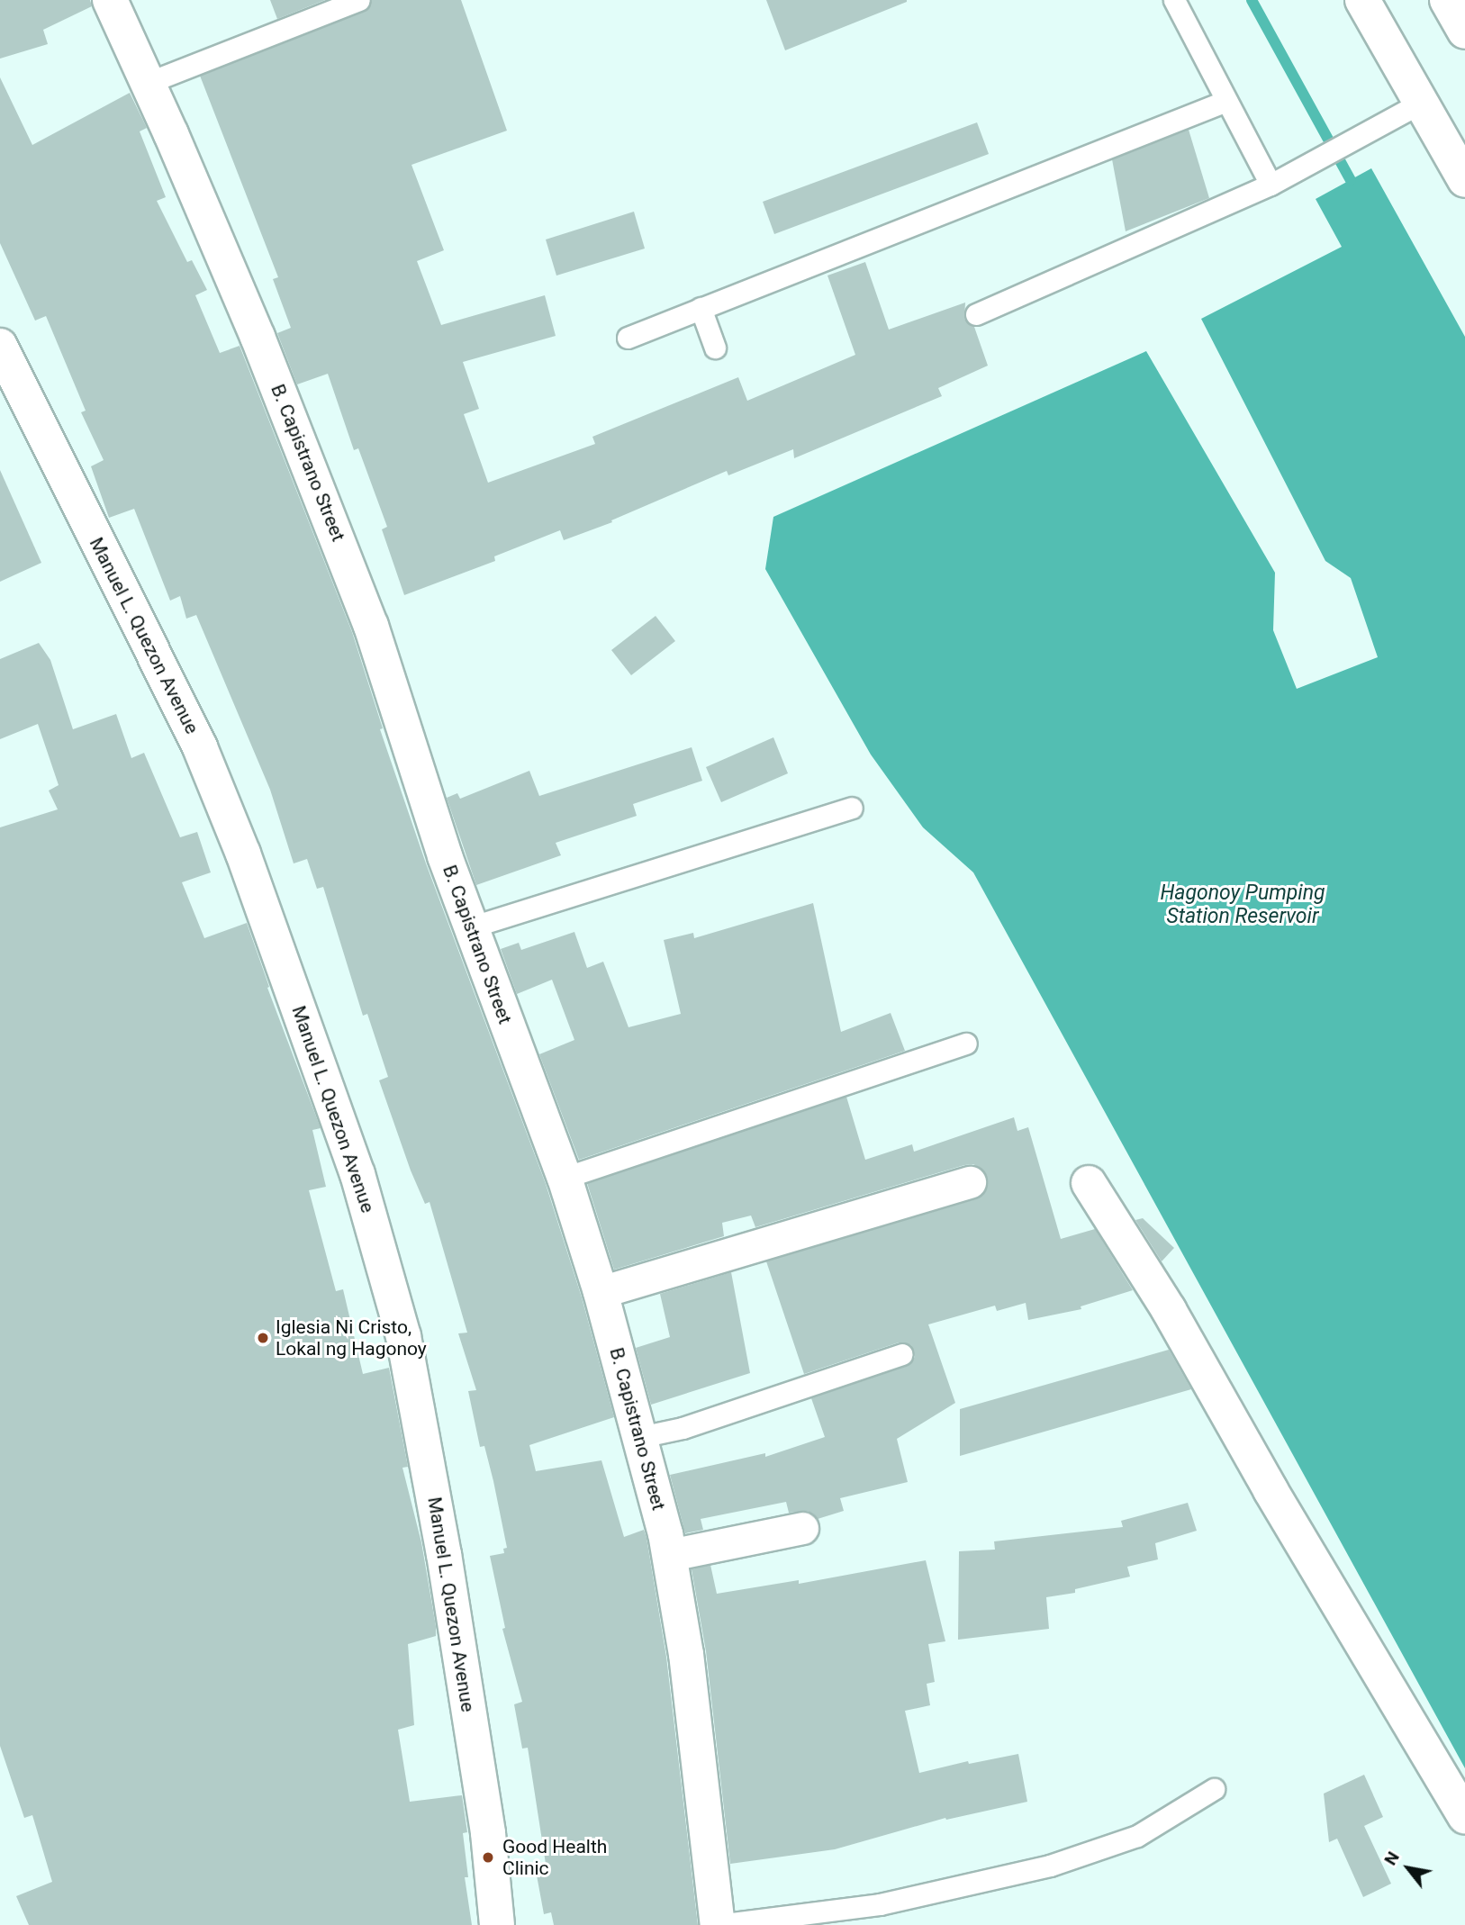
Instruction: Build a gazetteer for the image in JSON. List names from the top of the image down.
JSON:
{
  "streets": {
    "street": ["B. Capistrano Street", "Manuel L. Quezon Avenue"]
  },
  "water": ["Hagonoy Pumping Station Reservoir"],
  "places": ["Iglesia Ni Cristo, Lokal ng Hagonoy", "Good Health Clinic"],
  "north": "top left"
}
